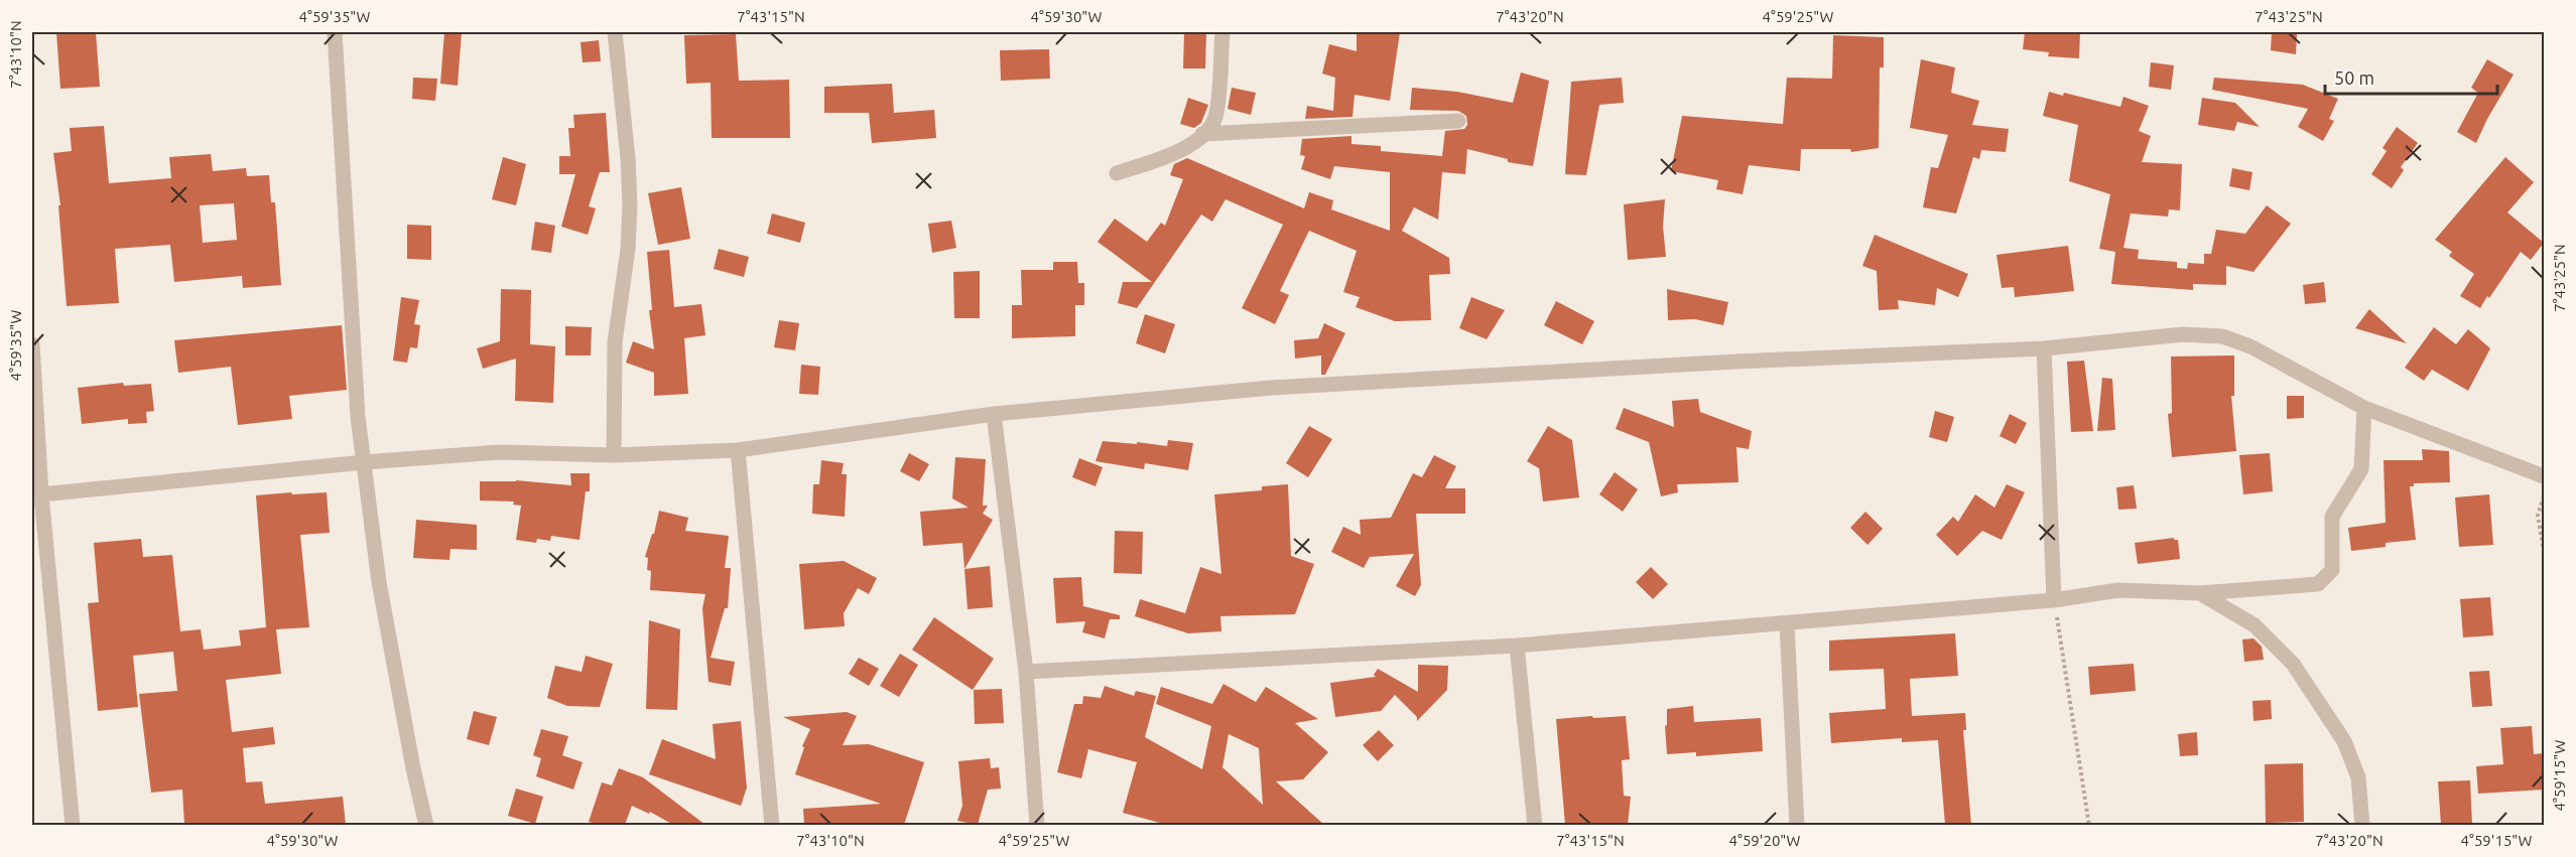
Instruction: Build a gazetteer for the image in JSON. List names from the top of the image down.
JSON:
{
  "scale_bar": "50 m",
  "coordinates": [
    "4°59'35\"W",
    "7°43'15\"N",
    "4°59'30\"W",
    "7°43'20\"N",
    "4°59'25\"W",
    "7°43'25\"N",
    "7°43'10\"N",
    "4°59'15\"W",
    "4°59'20\"W"
  ]
}
